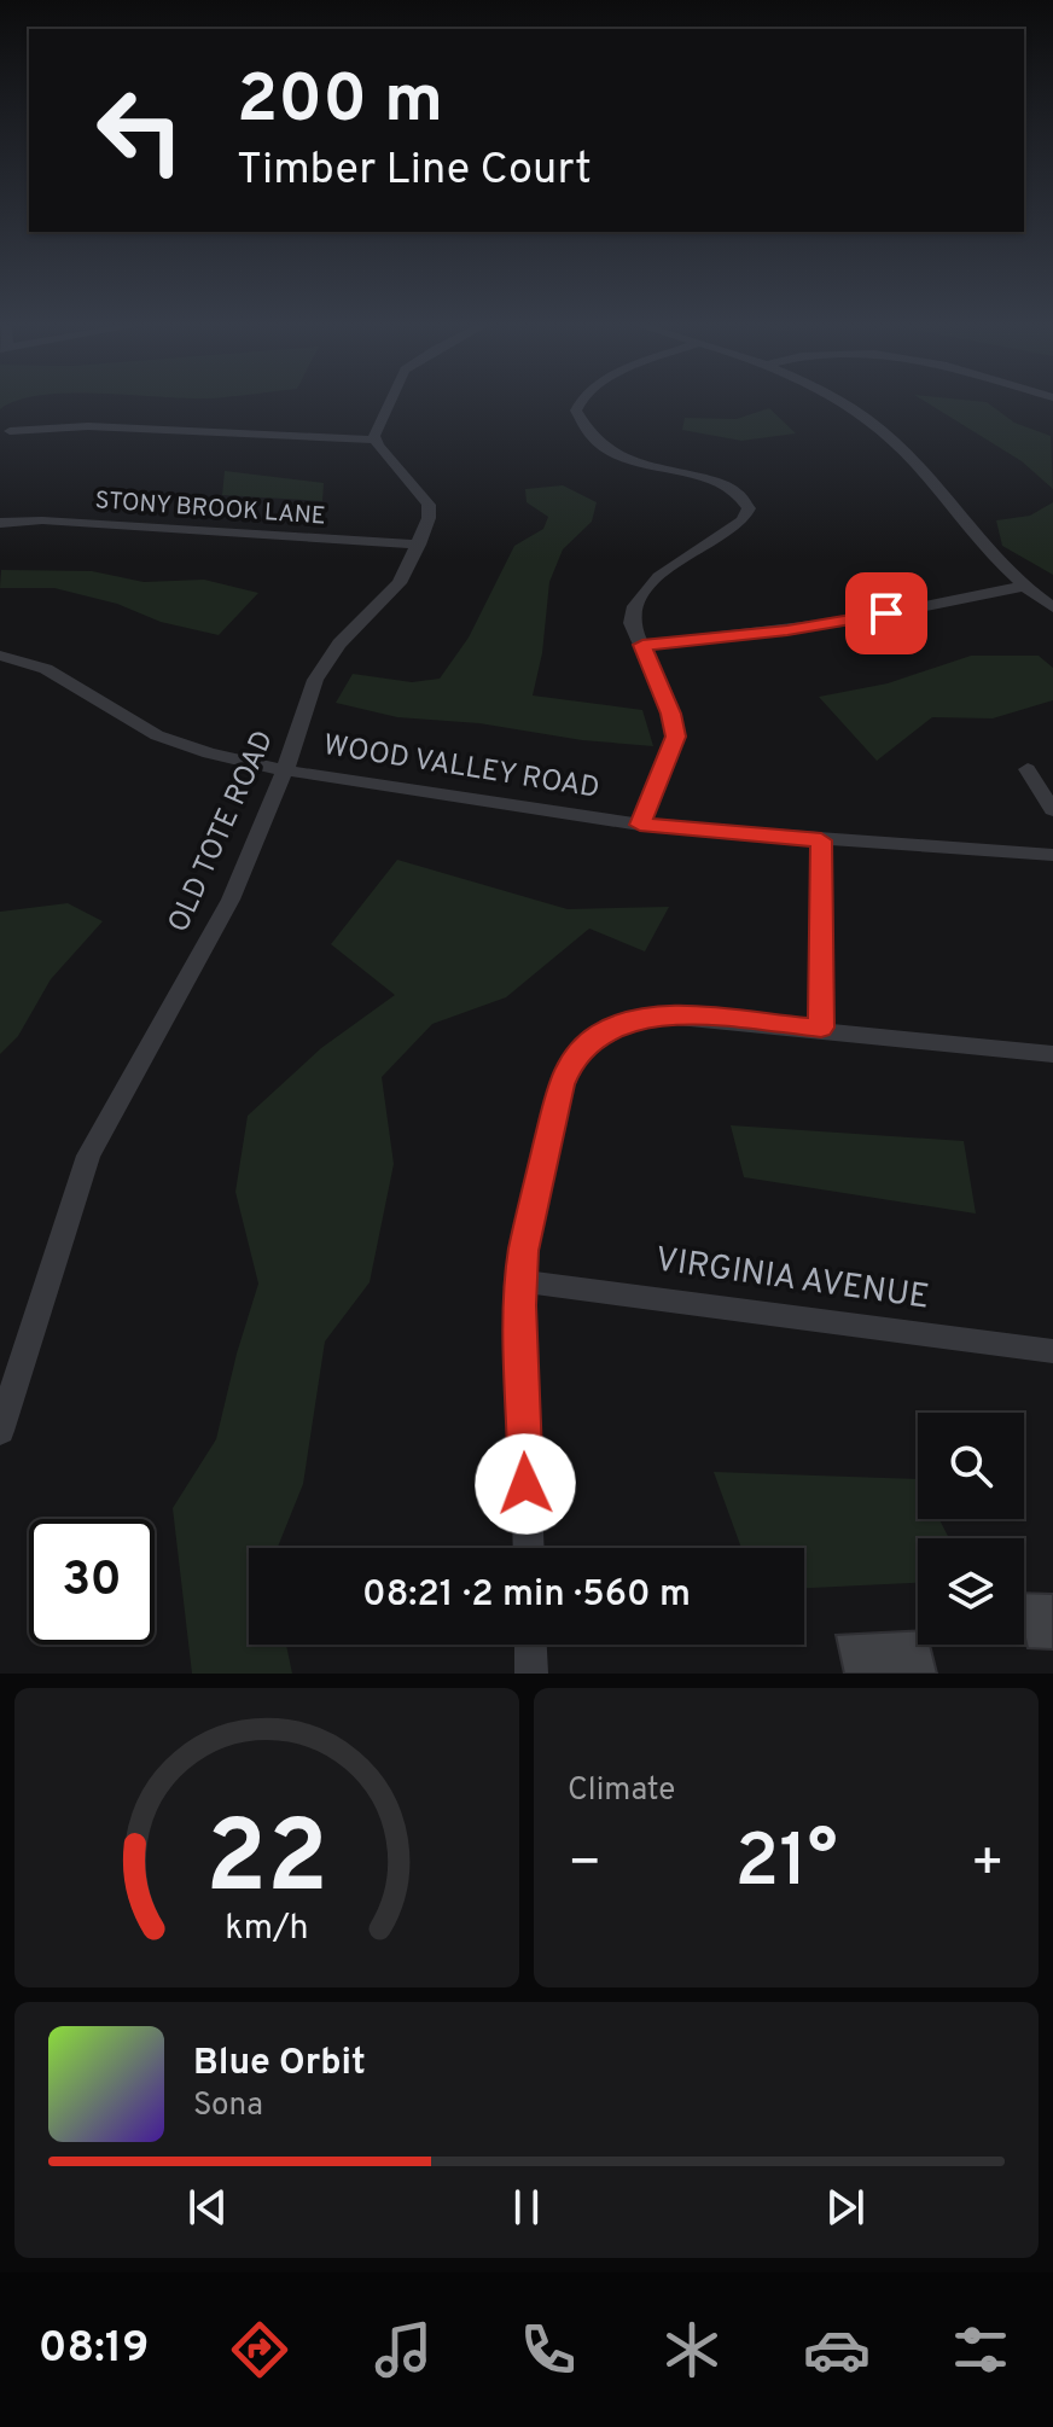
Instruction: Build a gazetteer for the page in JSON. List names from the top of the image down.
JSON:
{
  "streets": {
    "street": [
      "STONY BROOK LANE",
      "WOOD VALLEY ROAD",
      "OLD TOTE ROAD",
      "VIRGINIA AVENUE"
    ]
  },
  "crossings": [
    ["STONY BROOK LANE", "OLD TOTE ROAD"],
    ["WOOD VALLEY ROAD", "OLD TOTE ROAD"]
  ],
  "page": {
    "turn": ["200 m", "Timber Line Court"],
    "limit": "30",
    "trip": "08:21 · 2 min · 560 m",
    "tile": "Climate",
    "heat": ["−", "21°", "+"],
    "song": ["Blue Orbit", "Sona"],
    "tabs": "08:19",
    "gauge": ["22", "km/h"]
  }
}
